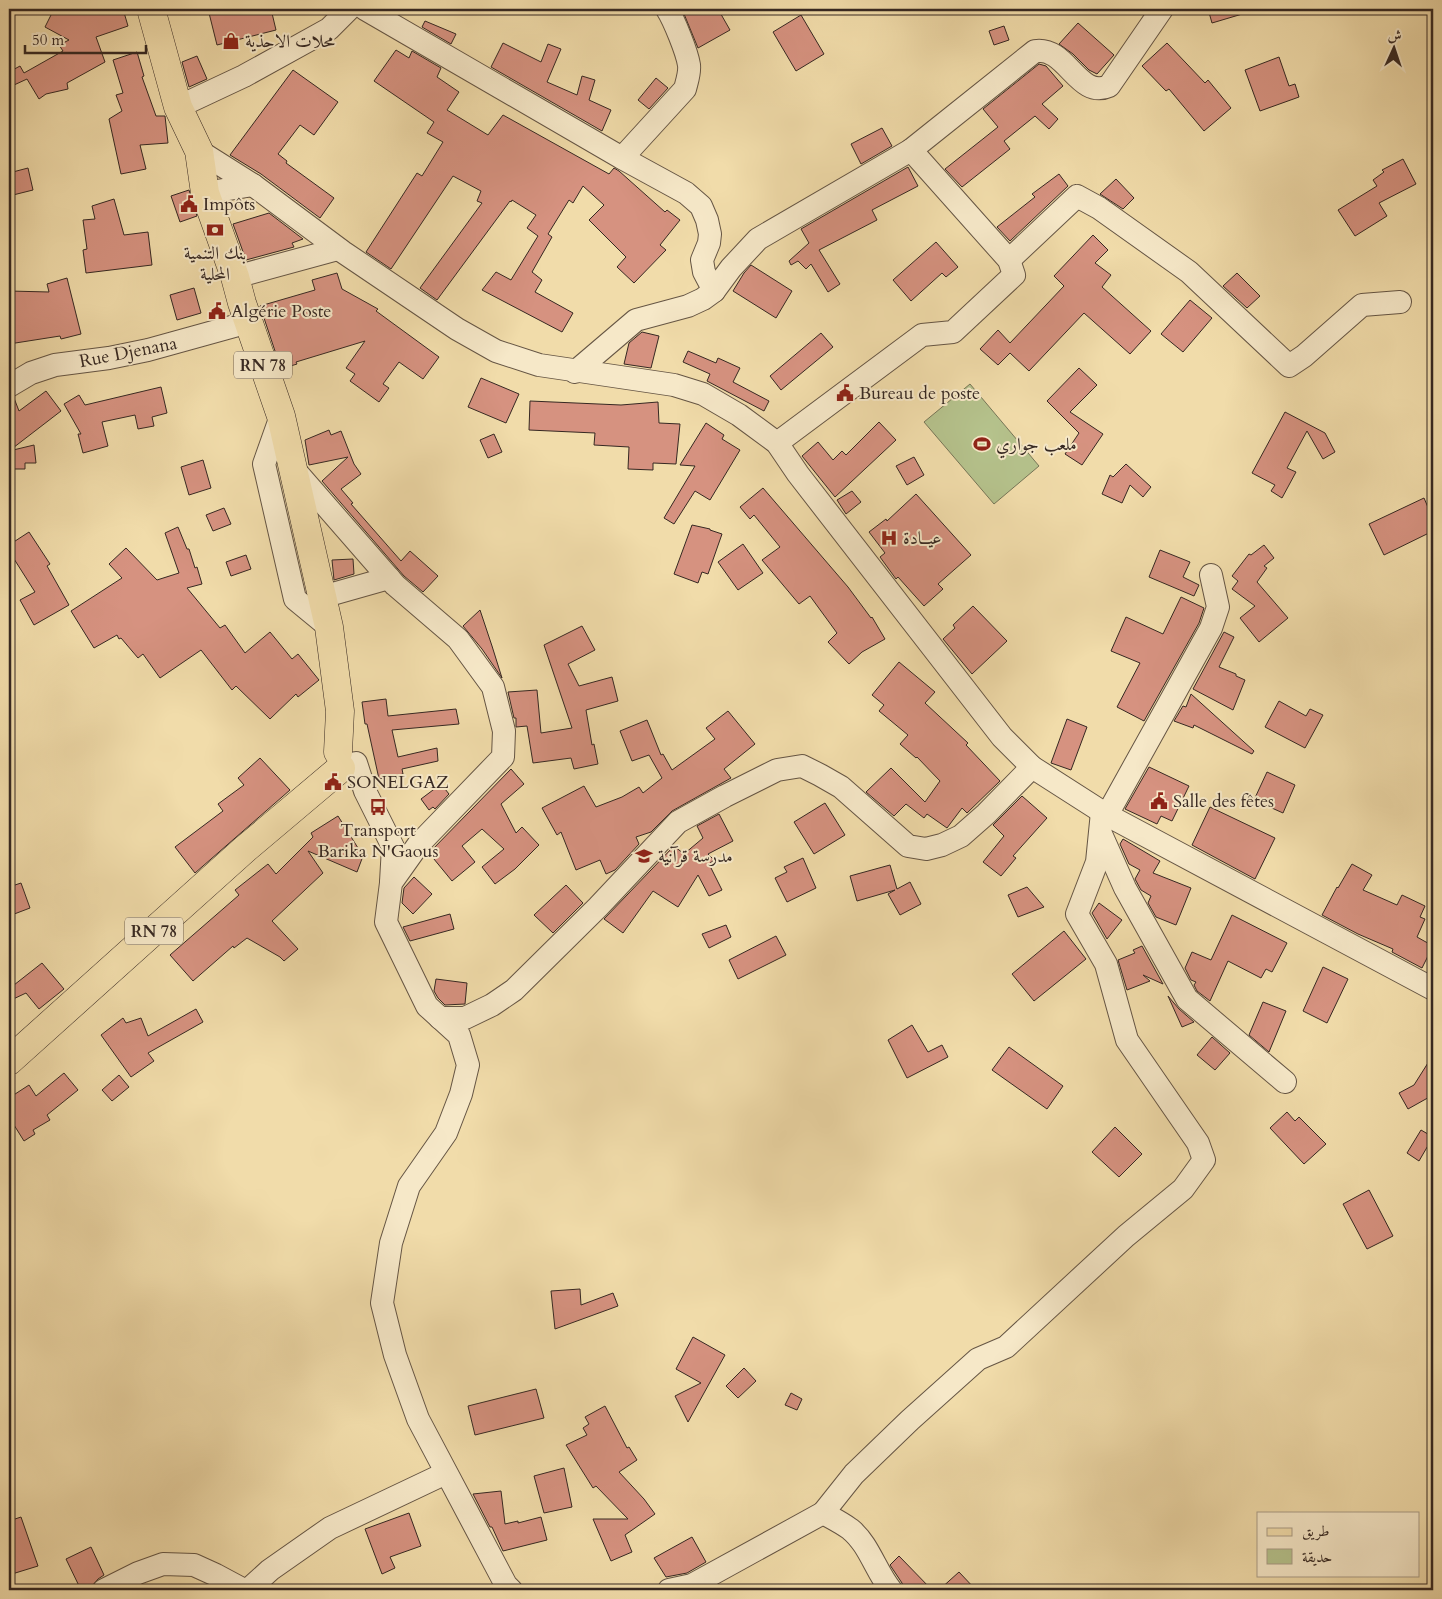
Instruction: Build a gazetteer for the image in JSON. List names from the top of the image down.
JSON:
{
  "streets": {
    "main road": ["RN 78"],
    "street": ["Rue Djenana"]
  },
  "crossings": [
    ["Rue Djenana", "RN 78"]
  ],
  "places": {
    "shop": ["محلات الاحذية"],
    "public building": [
      "Impôts",
      "Algérie Poste",
      "Bureau de poste",
      "SONELGAZ",
      "Salle des fêtes"
    ],
    "bank": ["بنك التنمية المحلية"],
    "sports": ["ملعب جواري"],
    "hospital": ["عيــادة"],
    "bus stop": ["Transport Barika N'Gaous"],
    "school or university": ["مدرسة قرآنية"]
  },
  "legend": ["طريق", "حديقة"],
  "scale_bar": "50 m",
  "north": "top"
}
